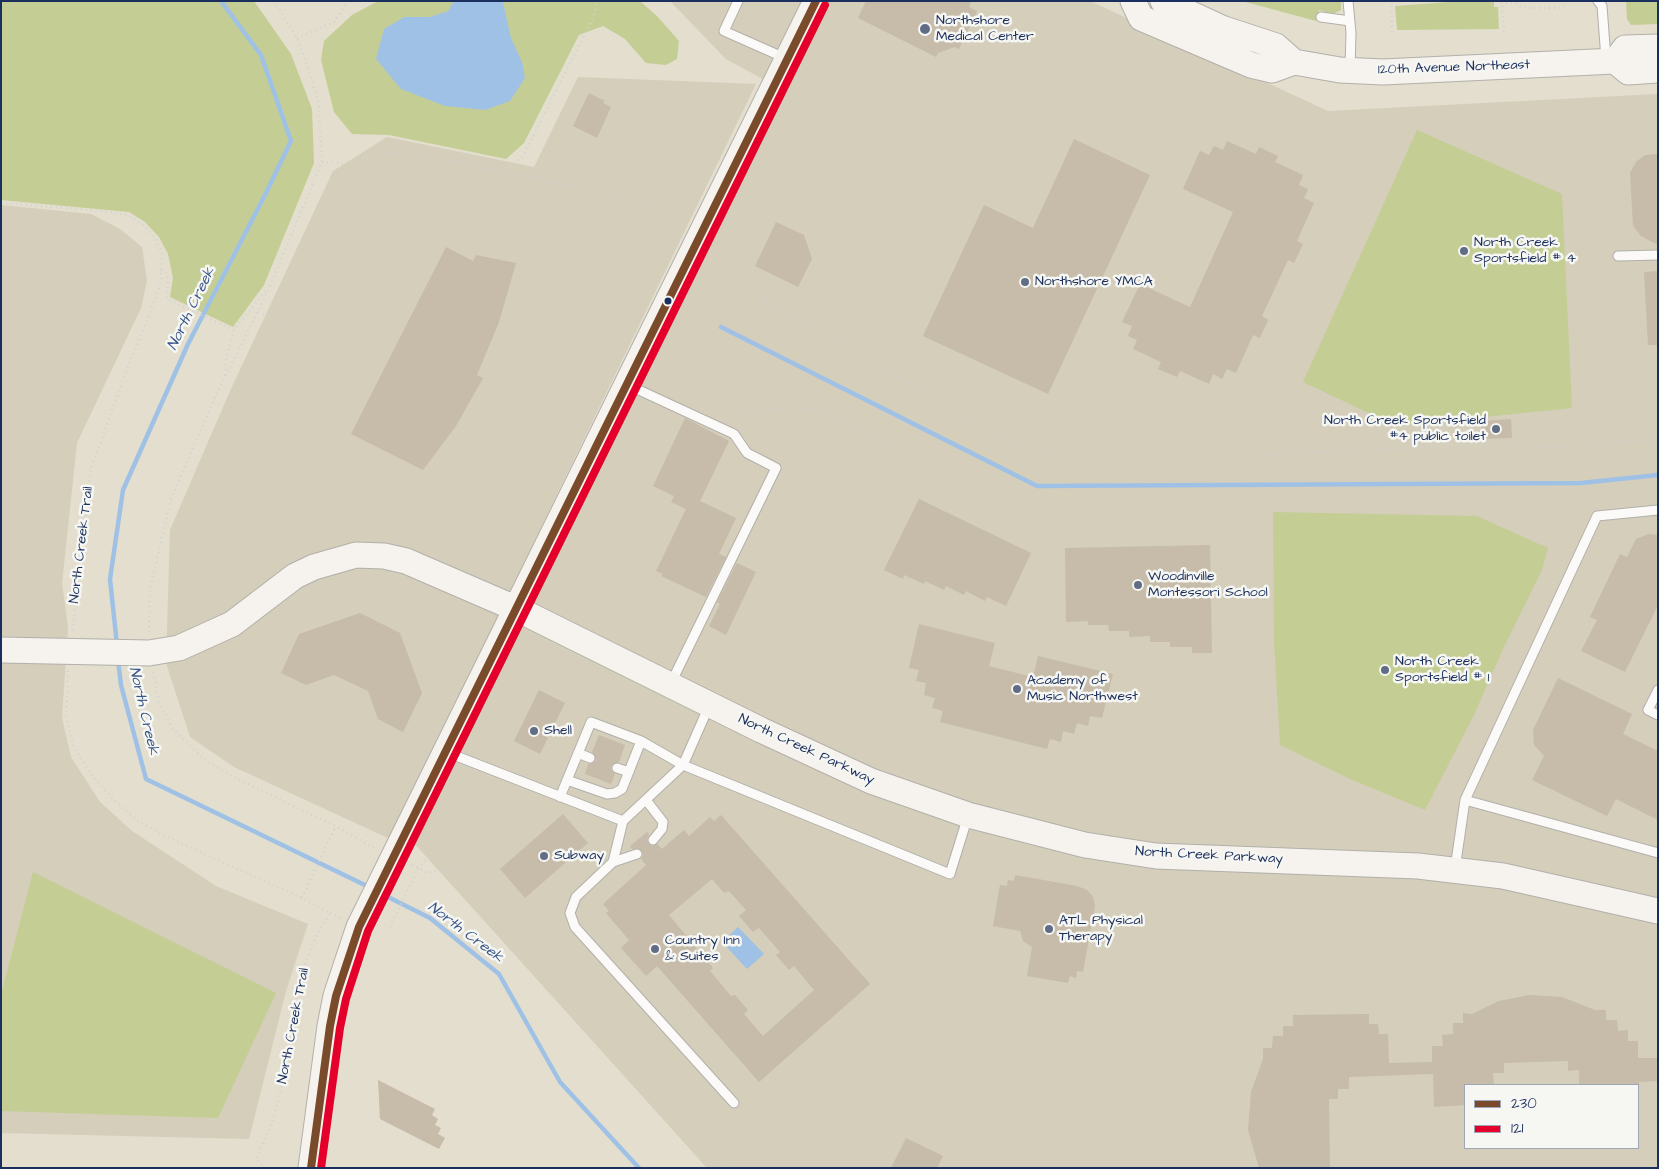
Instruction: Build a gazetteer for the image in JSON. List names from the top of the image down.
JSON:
{
  "streets": {
    "main road": ["120th Avenue Northeast", "North Creek Parkway"],
    "path": ["North Creek Trail"]
  },
  "crossings": [
    ["North Creek Trail", "North Creek Parkway"]
  ],
  "water": ["North Creek"],
  "places": [
    "Northshore Medical Center",
    "North Creek Sportsfield # 4",
    "Northshore YMCA",
    "North Creek Sportsfield #4 public toilet",
    "Woodinville Montessori School",
    "North Creek Sportsfield # 1",
    "Academy of Music Northwest",
    "Shell",
    "Subway",
    "ATL Physical Therapy",
    "Country Inn & Suites"
  ],
  "lines": ["transit line 230", "transit line 121"],
  "legend": ["230", "121"]
}
